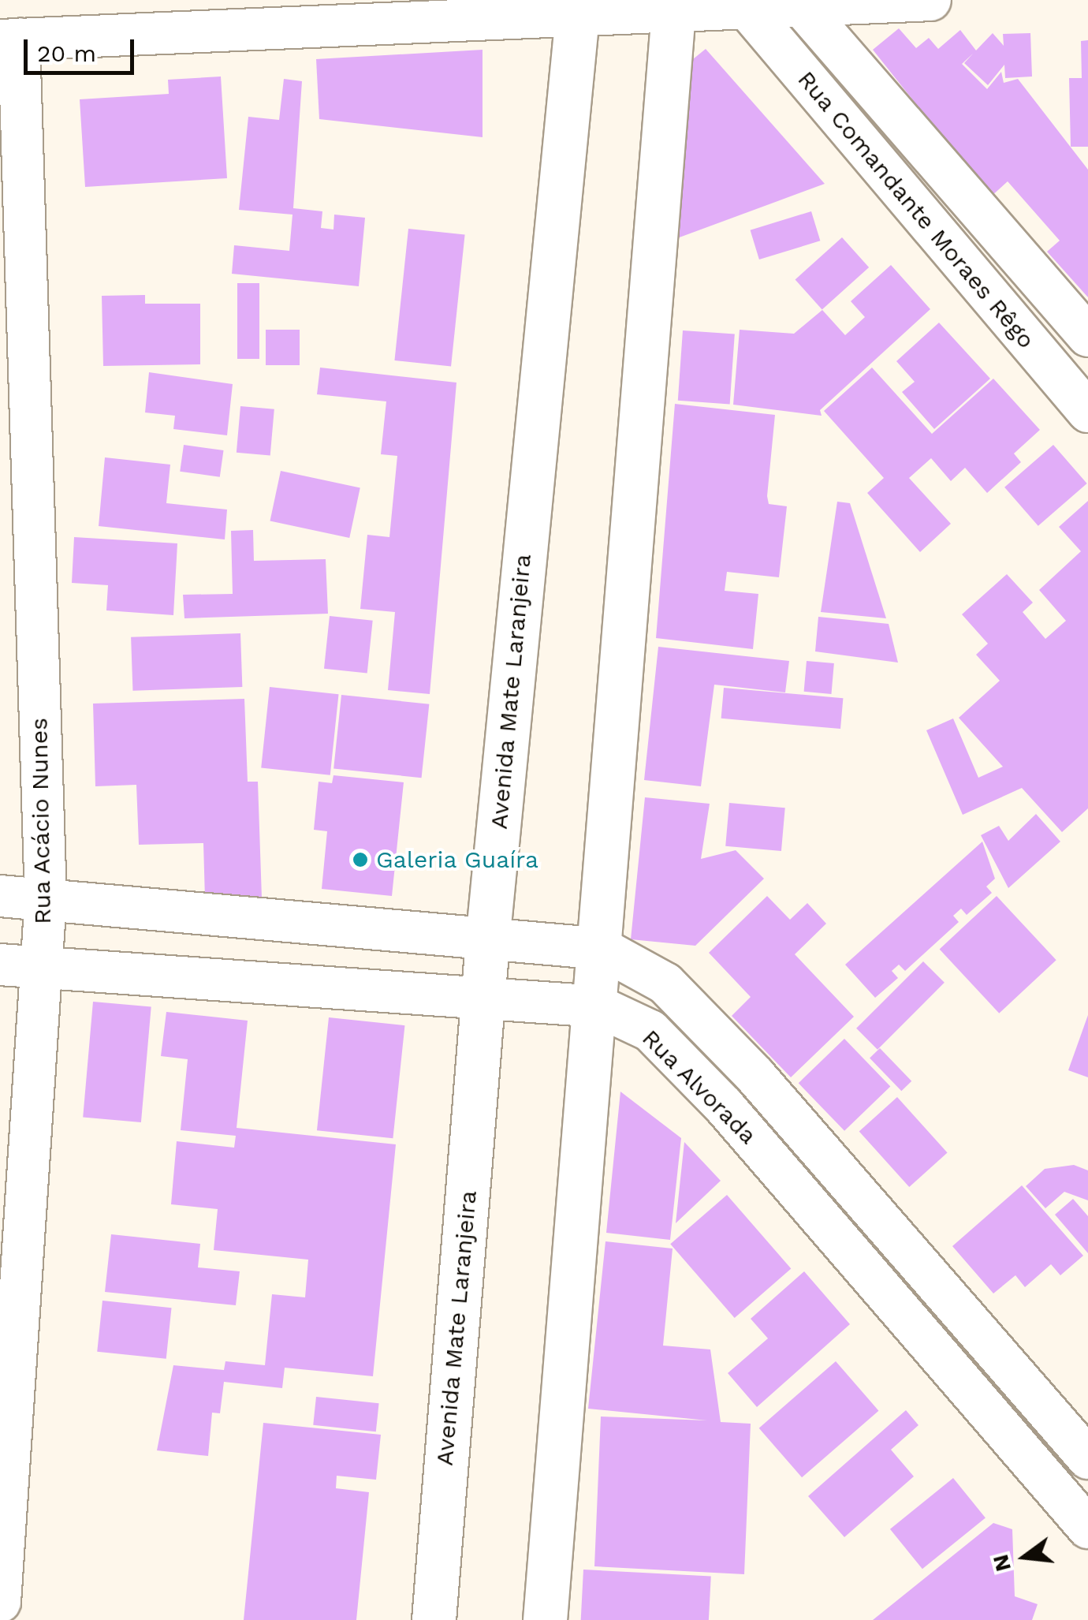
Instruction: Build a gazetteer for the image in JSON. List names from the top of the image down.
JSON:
{
  "streets": {
    "main road": ["Avenida Mate Laranjeira"],
    "street": ["Rua Comandante Moraes Rêgo", "Rua Acácio Nunes", "Rua Alvorada"]
  },
  "crossings": [
    ["Avenida Mate Laranjeira", "Rua Alvorada"],
    ["Rua Acácio Nunes", "Rua Alvorada"]
  ],
  "places": ["Galeria Guaíra"],
  "scale_bar": "20 m",
  "north": "left"
}
